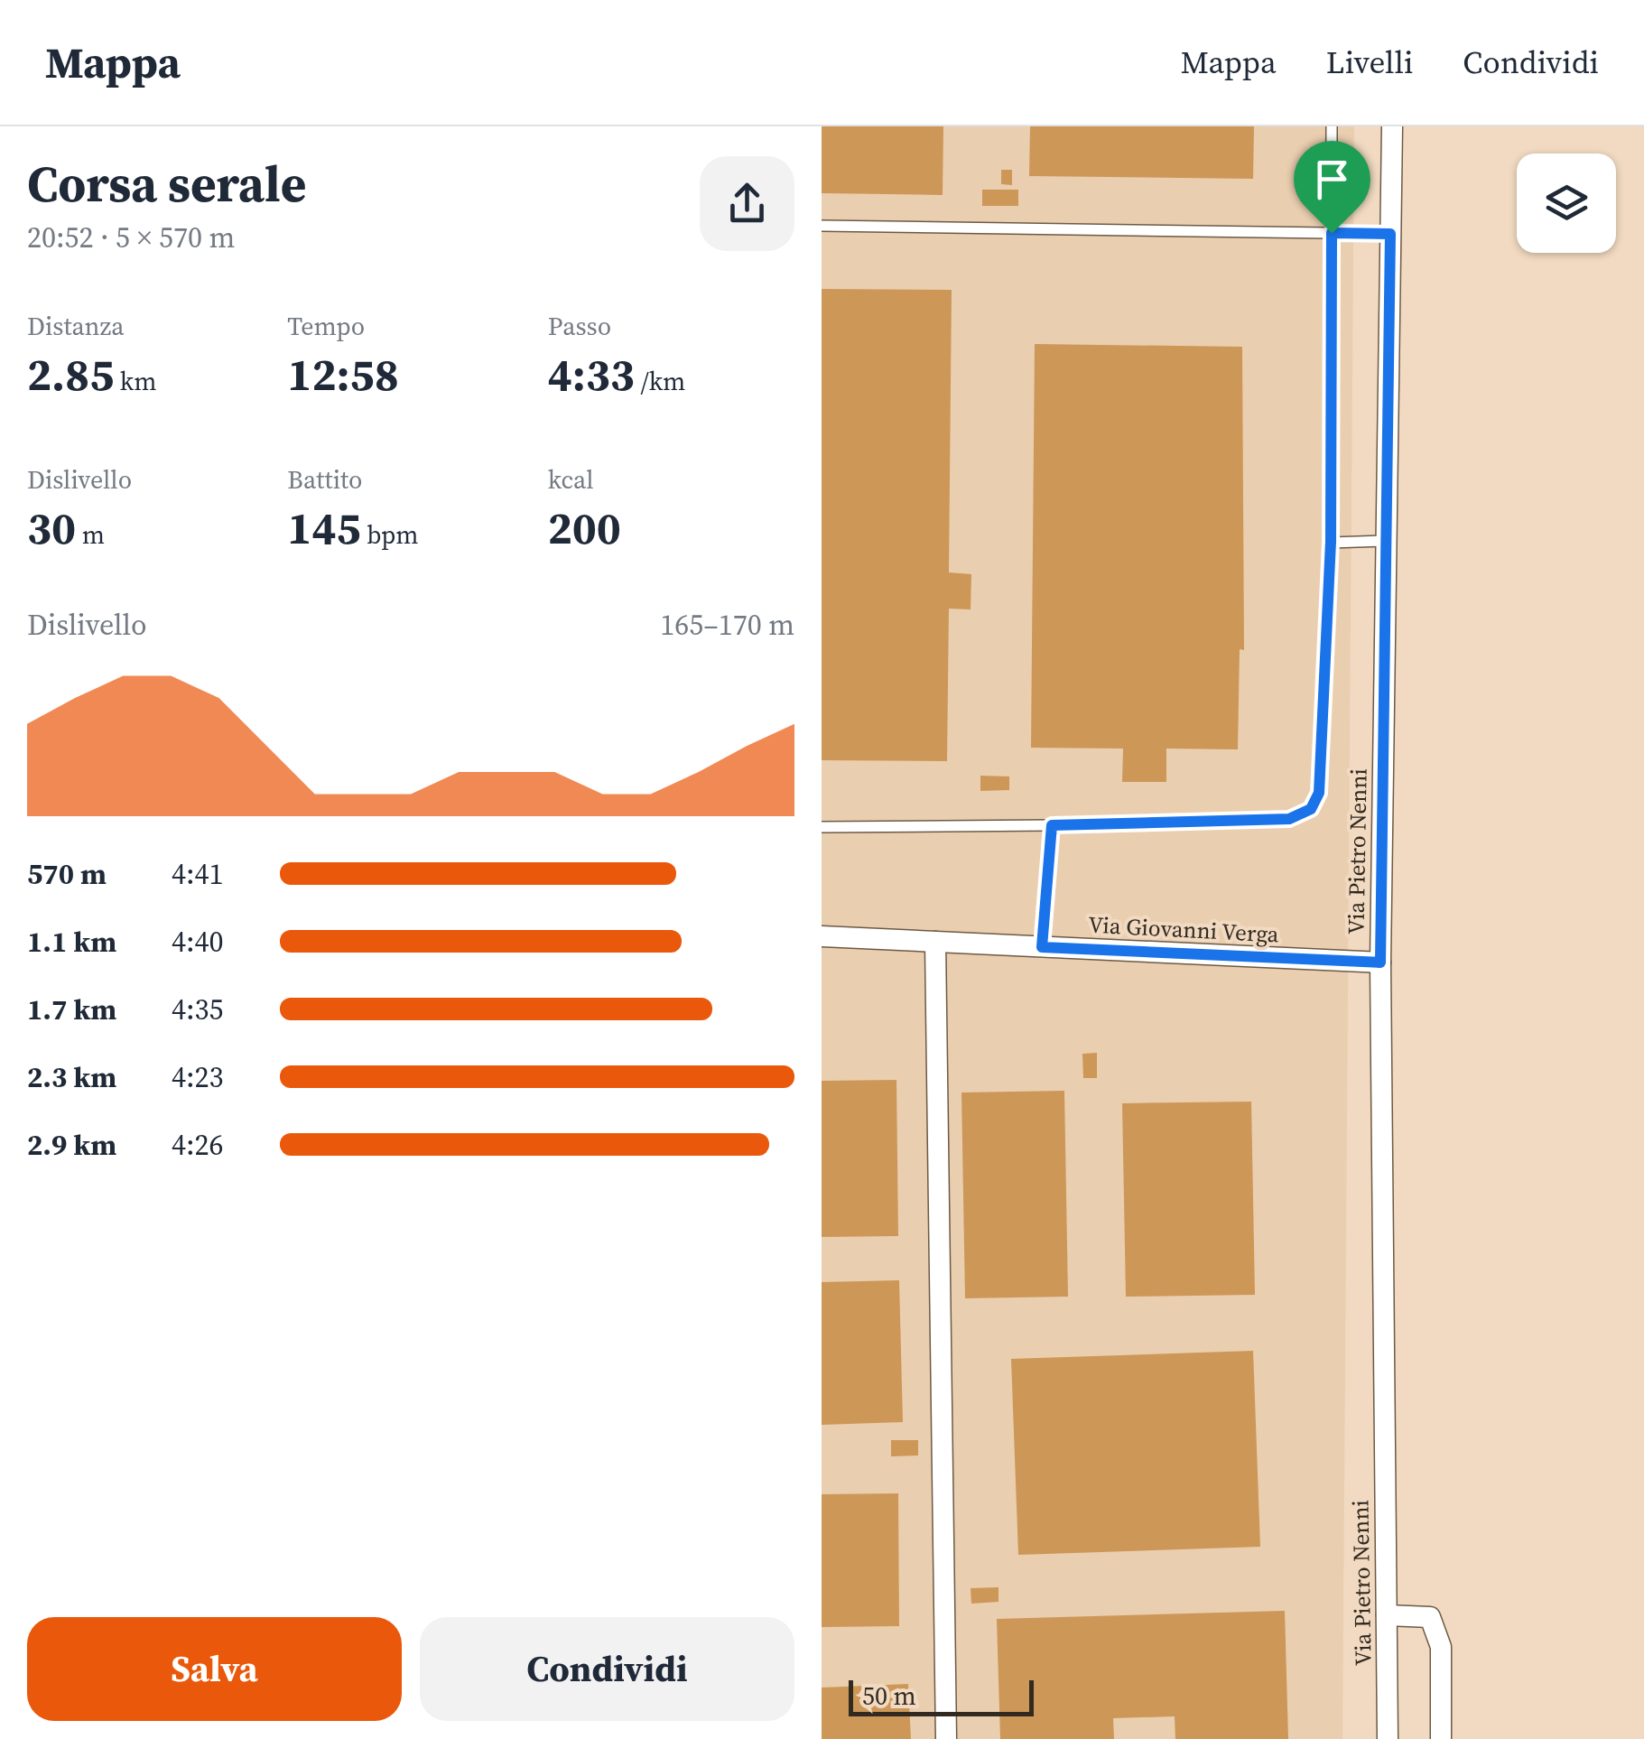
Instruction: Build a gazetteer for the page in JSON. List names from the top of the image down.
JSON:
{
  "streets": {
    "street": ["Via Pietro Nenni", "Via Giovanni Verga"]
  },
  "crossings": [
    ["Via Pietro Nenni", "Via Giovanni Verga"]
  ],
  "scale_bar": "50 m",
  "page": {
    "header": "Mappa",
    "nav": ["Mappa", "Livelli", "Condividi"],
    "heading": ["Corsa serale", "20:52 · 5 × 570 m"],
    "stats": [
      ["Distanza", "2.85 km"],
      ["Tempo", "12:58"],
      ["Passo", "4:33 /km"],
      ["Dislivello", "30 m"],
      ["Battito", "145 bpm"],
      ["kcal", "200"]
    ],
    "chart": ["Dislivello", "165–170 m"],
    "list": [
      {
        "name": "570 m",
        "note": "4:41"
      },
      {
        "name": "1.1 km",
        "note": "4:40"
      },
      {
        "name": "1.7 km",
        "note": "4:35"
      },
      {
        "name": "2.3 km",
        "note": "4:23"
      },
      {
        "name": "2.9 km",
        "note": "4:26"
      }
    ],
    "buttons": ["Salva", "Condividi"],
    "scale": "50 m"
  }
}
